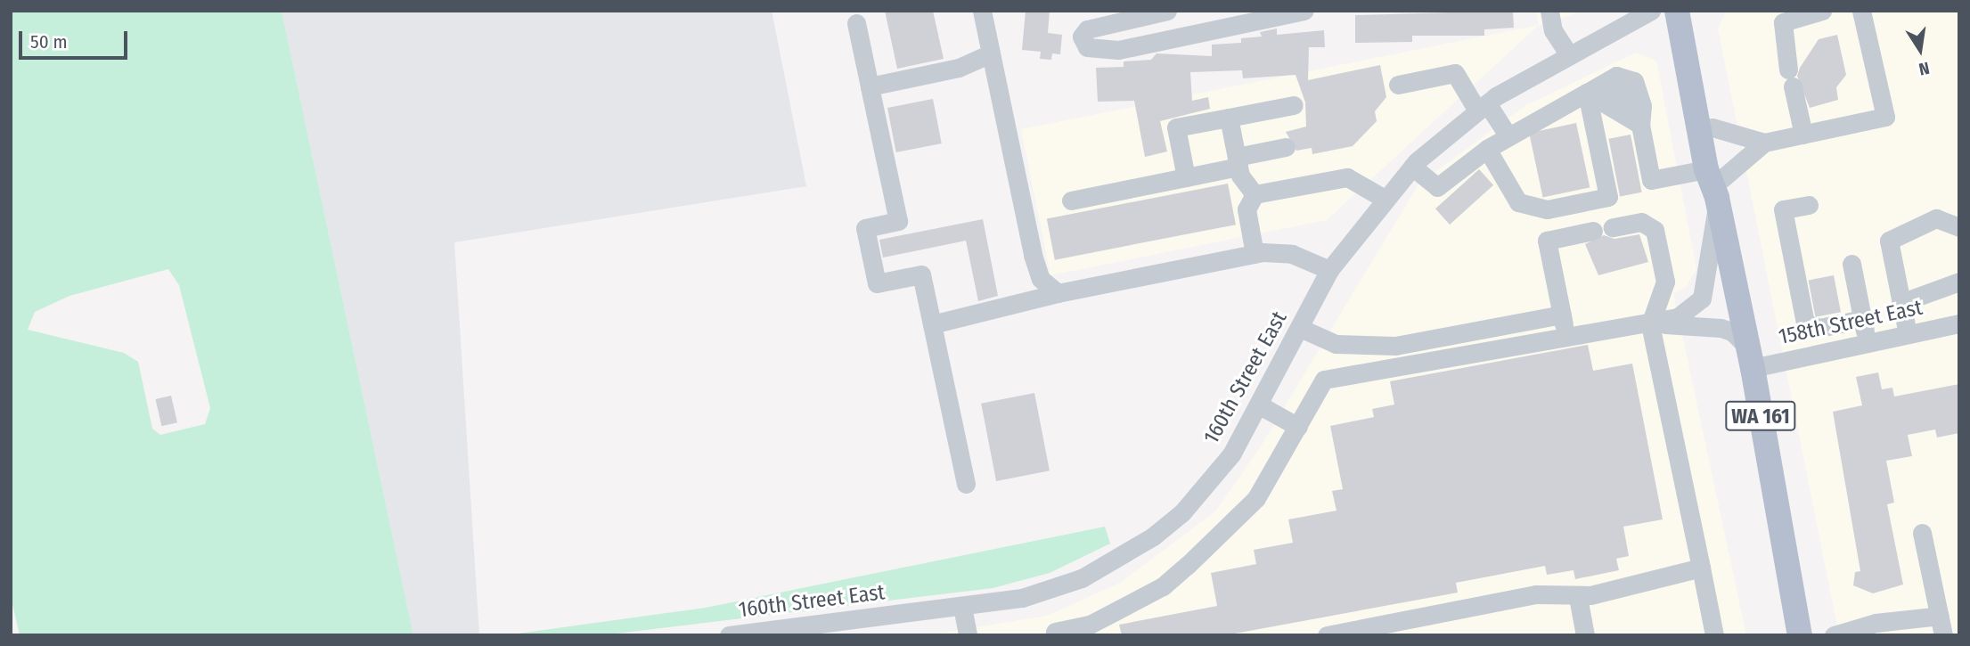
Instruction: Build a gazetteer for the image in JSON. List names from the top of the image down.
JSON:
{
  "streets": {
    "main road": ["WA 161"],
    "street": ["158th Street East", "160th Street East"]
  },
  "crossings": [
    ["158th Street East", "WA 161"]
  ],
  "scale_bar": "50 m",
  "north": "bottom"
}
